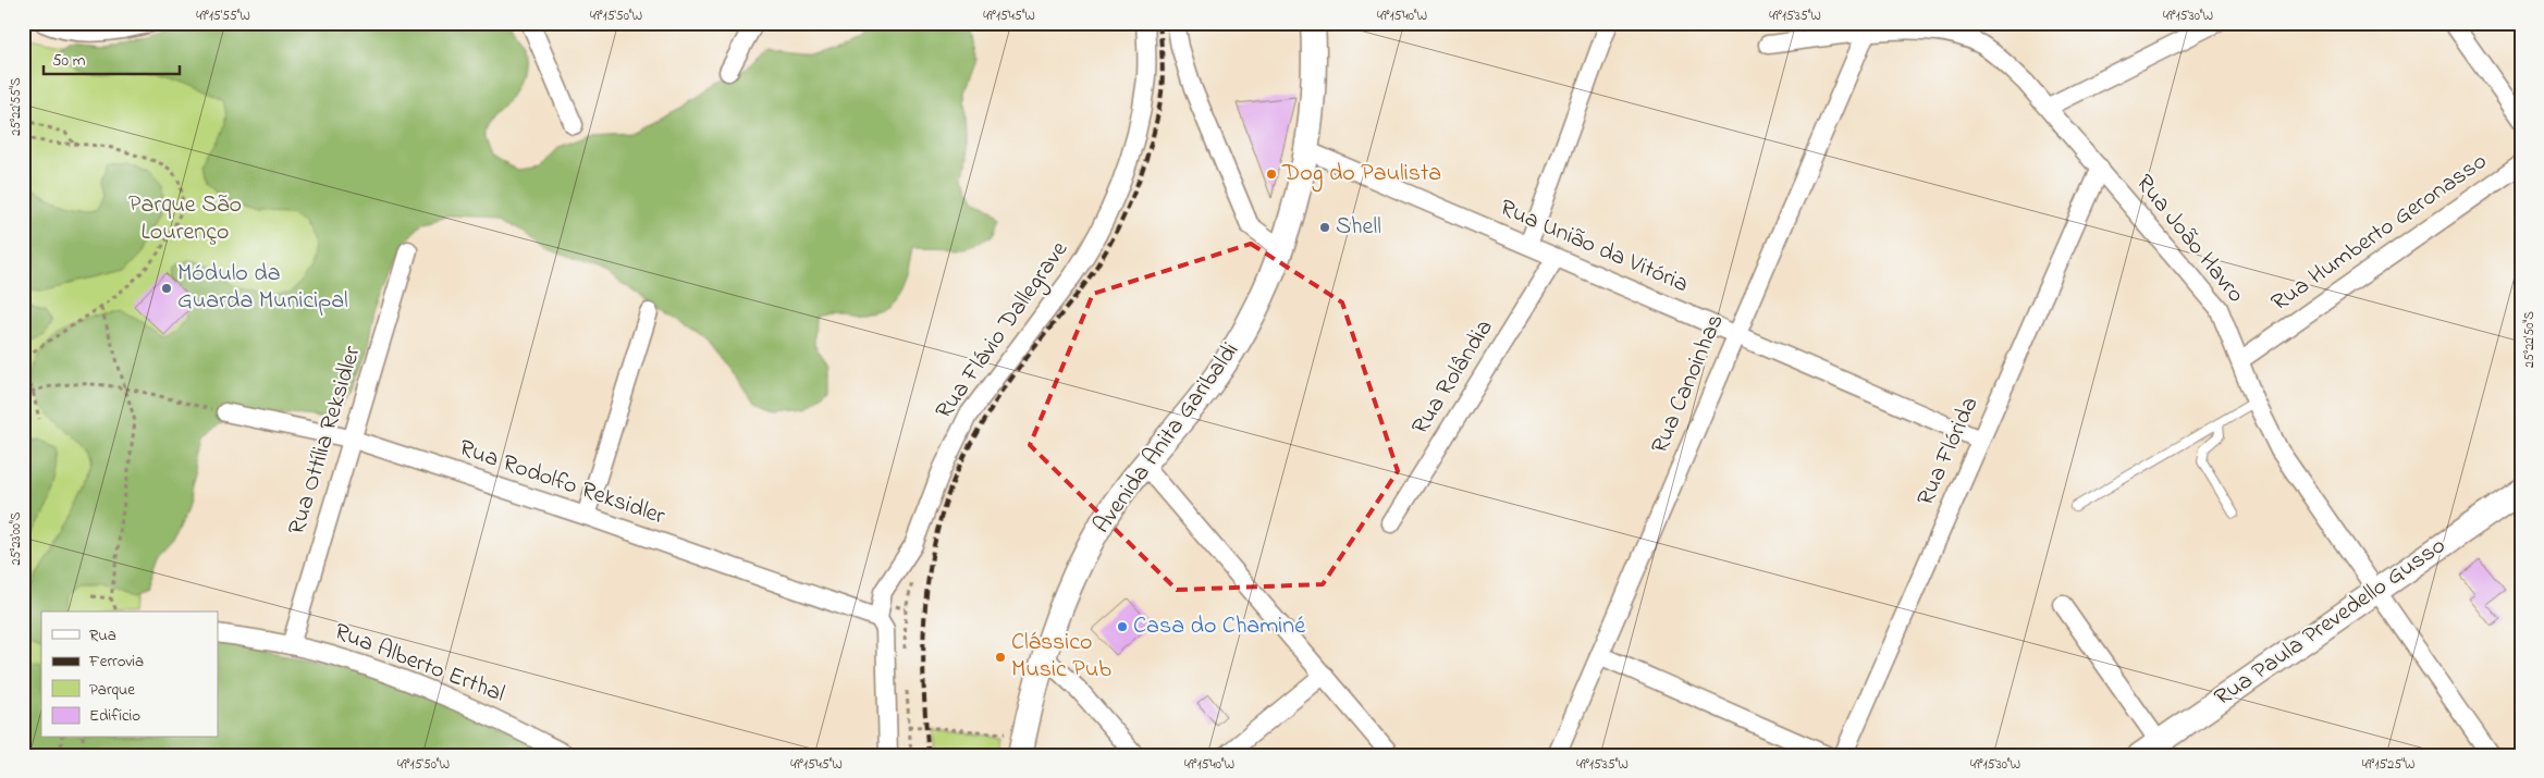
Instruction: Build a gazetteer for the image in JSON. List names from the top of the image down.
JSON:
{
  "streets": {
    "main road": ["Avenida Anita Garibaldi", "Rua Paula Prevedello Gusso"],
    "street": [
      "Rua Humberto Geronasso",
      "Rua João Havro",
      "Rua União da Vitória",
      "Rua Flávio Dallegrave",
      "Rua Rolândia",
      "Rua Canoinhas",
      "Rua Ottília Reksidler",
      "Rua Flórida",
      "Rua Rodolfo Reksidler",
      "Rua Alberto Erthal"
    ]
  },
  "crossings": [
    ["Rua Humberto Geronasso", "Rua João Havro"],
    ["Rua João Havro", "Rua Canoinhas"],
    ["Rua João Havro", "Rua Flórida"],
    ["Rua João Havro", "Rua Paula Prevedello Gusso"],
    ["Rua União da Vitória", "Rua Rolândia"],
    ["Rua União da Vitória", "Rua Canoinhas"],
    ["Rua União da Vitória", "Avenida Anita Garibaldi"],
    ["Rua União da Vitória", "Rua Flórida"],
    ["Rua Flávio Dallegrave", "Rua Rodolfo Reksidler"],
    ["Rua Ottília Reksidler", "Rua Rodolfo Reksidler"],
    ["Rua Ottília Reksidler", "Rua Alberto Erthal"]
  ],
  "parks": ["Parque São Lourenço"],
  "places": [
    "Dog do Paulista",
    "Shell",
    "Módulo da Guarda Municipal",
    "Casa do Chaminé",
    "Clássico Music Pub"
  ],
  "legend": [
    "Rua",
    "Ferrovia",
    "Parque",
    "Edifício"
  ],
  "scale_bar": "50 m",
  "coordinates": [
    "49°15'55\"W",
    "49°15'50\"W",
    "49°15'45\"W",
    "49°15'40\"W",
    "49°15'35\"W",
    "49°15'30\"W",
    "25°22'55\"S",
    "25°22'50\"S",
    "25°23'00\"S",
    "49°15'25\"W"
  ]
}
